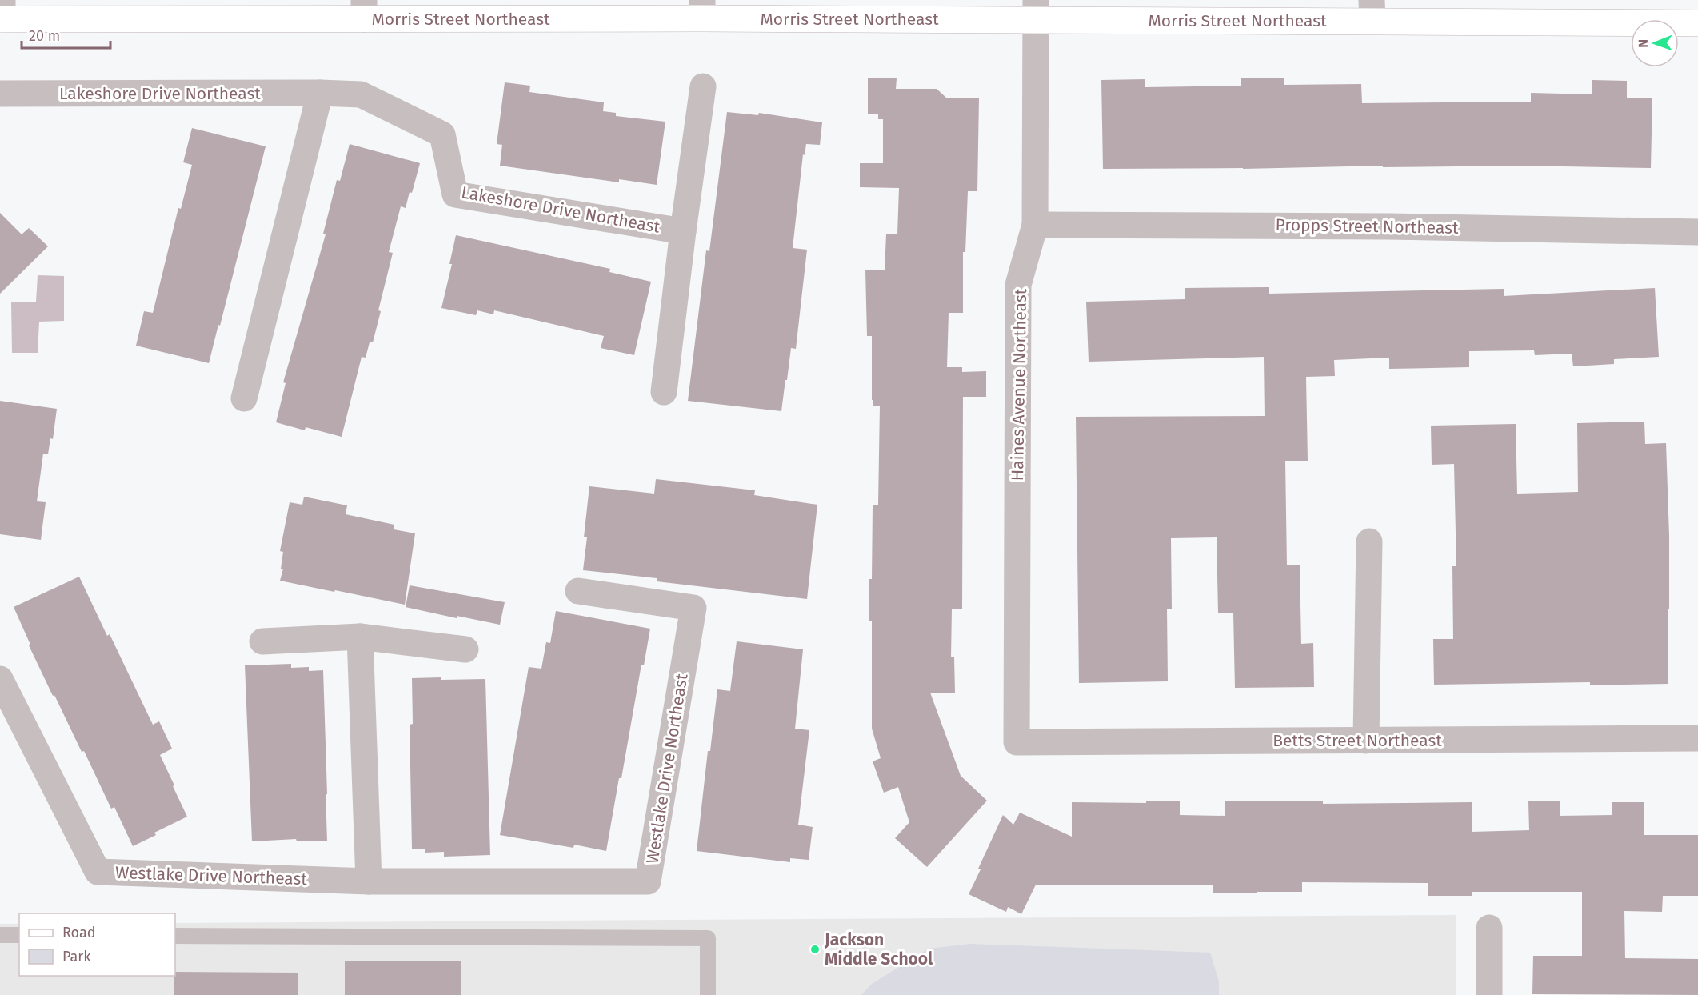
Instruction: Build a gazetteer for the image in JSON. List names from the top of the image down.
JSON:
{
  "streets": {
    "street": [
      "Morris Street Northeast",
      "Lakeshore Drive Northeast",
      "Propps Street Northeast",
      "Haines Avenue Northeast",
      "Betts Street Northeast",
      "Westlake Drive Northeast"
    ]
  },
  "crossings": [
    ["Morris Street Northeast", "Haines Avenue Northeast"],
    ["Propps Street Northeast", "Haines Avenue Northeast"],
    ["Haines Avenue Northeast", "Betts Street Northeast"]
  ],
  "places": ["Jackson Middle School"],
  "legend": ["Road", "Park"],
  "scale_bar": "20 m",
  "north": "left"
}
